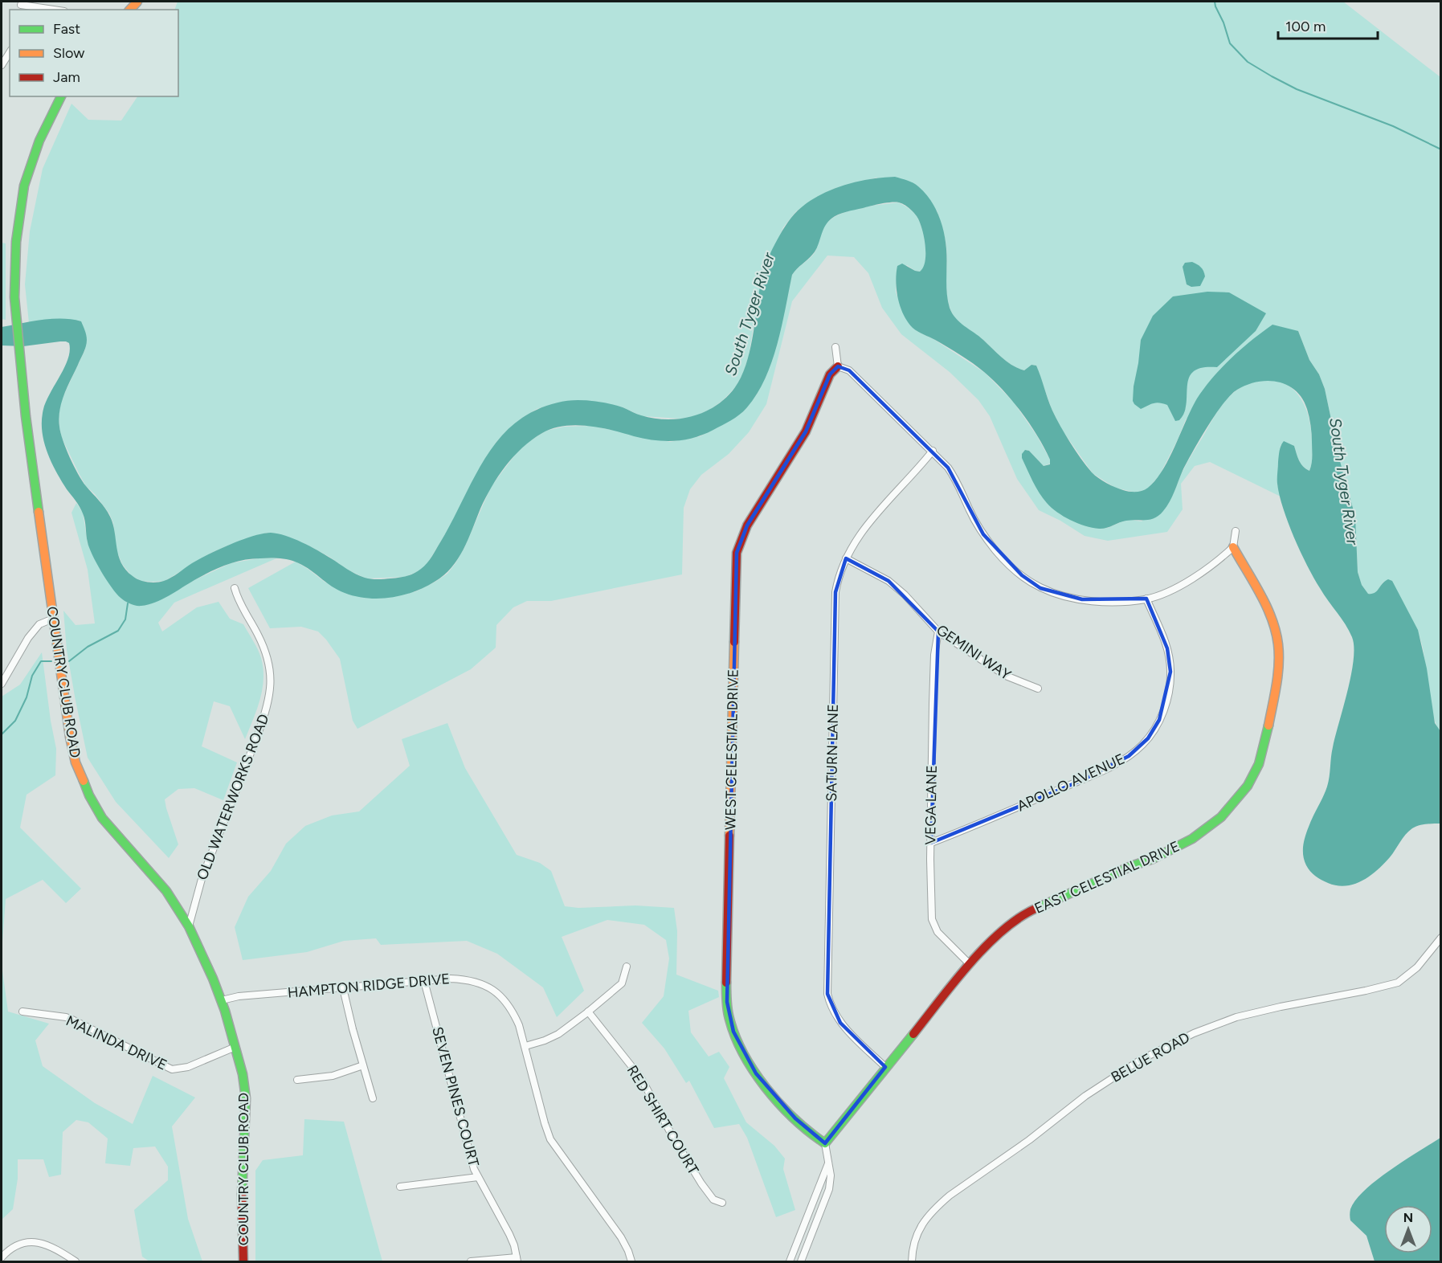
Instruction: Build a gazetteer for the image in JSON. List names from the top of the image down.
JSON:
{
  "streets": {
    "street": [
      "GEMINI WAY",
      "COUNTRY CLUB ROAD",
      "WEST CELESTIAL DRIVE",
      "SATURN LANE",
      "APOLLO AVENUE",
      "OLD WATERWORKS ROAD",
      "VEGA LANE",
      "EAST CELESTIAL DRIVE",
      "HAMPTON RIDGE DRIVE",
      "MALINDA DRIVE",
      "BELUE ROAD",
      "SEVEN PINES COURT",
      "RED SHIRT COURT"
    ]
  },
  "crossings": [
    ["GEMINI WAY", "SATURN LANE"],
    ["GEMINI WAY", "VEGA LANE"],
    ["COUNTRY CLUB ROAD", "OLD WATERWORKS ROAD"],
    ["COUNTRY CLUB ROAD", "HAMPTON RIDGE DRIVE"],
    ["COUNTRY CLUB ROAD", "MALINDA DRIVE"],
    ["WEST CELESTIAL DRIVE", "EAST CELESTIAL DRIVE"],
    ["SATURN LANE", "EAST CELESTIAL DRIVE"],
    ["APOLLO AVENUE", "VEGA LANE"],
    ["VEGA LANE", "EAST CELESTIAL DRIVE"],
    ["HAMPTON RIDGE DRIVE", "SEVEN PINES COURT"]
  ],
  "water": ["South Tyger River"],
  "legend": ["Fast", "Slow", "Jam"],
  "scale_bar": "100 m",
  "north": "top"
}
